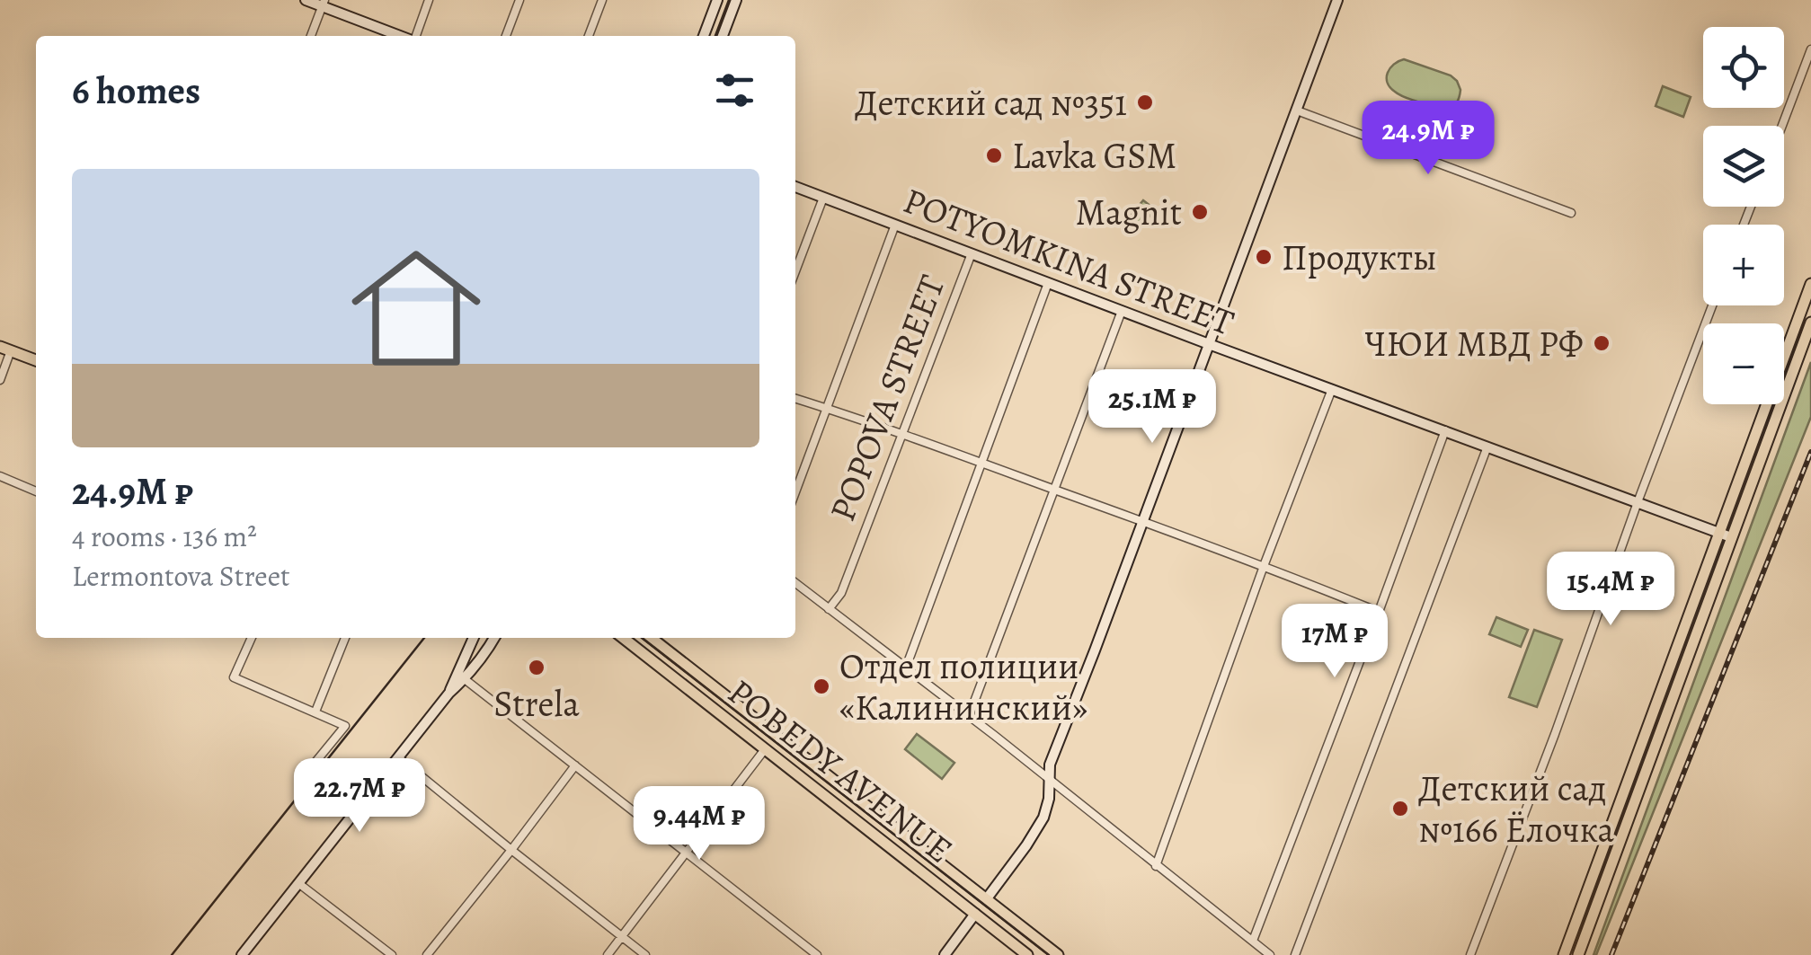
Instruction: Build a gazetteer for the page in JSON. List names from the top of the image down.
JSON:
{
  "streets": {
    "main road": ["POBEDY AVENUE"],
    "street": ["POTYOMKINA STREET", "POPOVA STREET"]
  },
  "crossings": [
    ["POTYOMKINA STREET", "POPOVA STREET"]
  ],
  "places": [
    "Детский сад №351",
    "Lavka GSM",
    "Magnit",
    "Продукты",
    "ЧЮИ МВД РФ",
    "Strela",
    "Отдел полиции «Калининский»",
    "Детский сад №166 Ёлочка"
  ],
  "page": {
    "map_buttons": ["+", "−"],
    "heading": "6 homes",
    "price": [
      "24.9M ₽",
      "25.1M ₽",
      "15.4M ₽",
      "17M ₽",
      "22.7M ₽",
      "9.44M ₽"
    ],
    "list": [
      {
        "name": "24.9M ₽",
        "note": "4 rooms · 136 m² · Lermontova Street"
      }
    ]
  }
}
